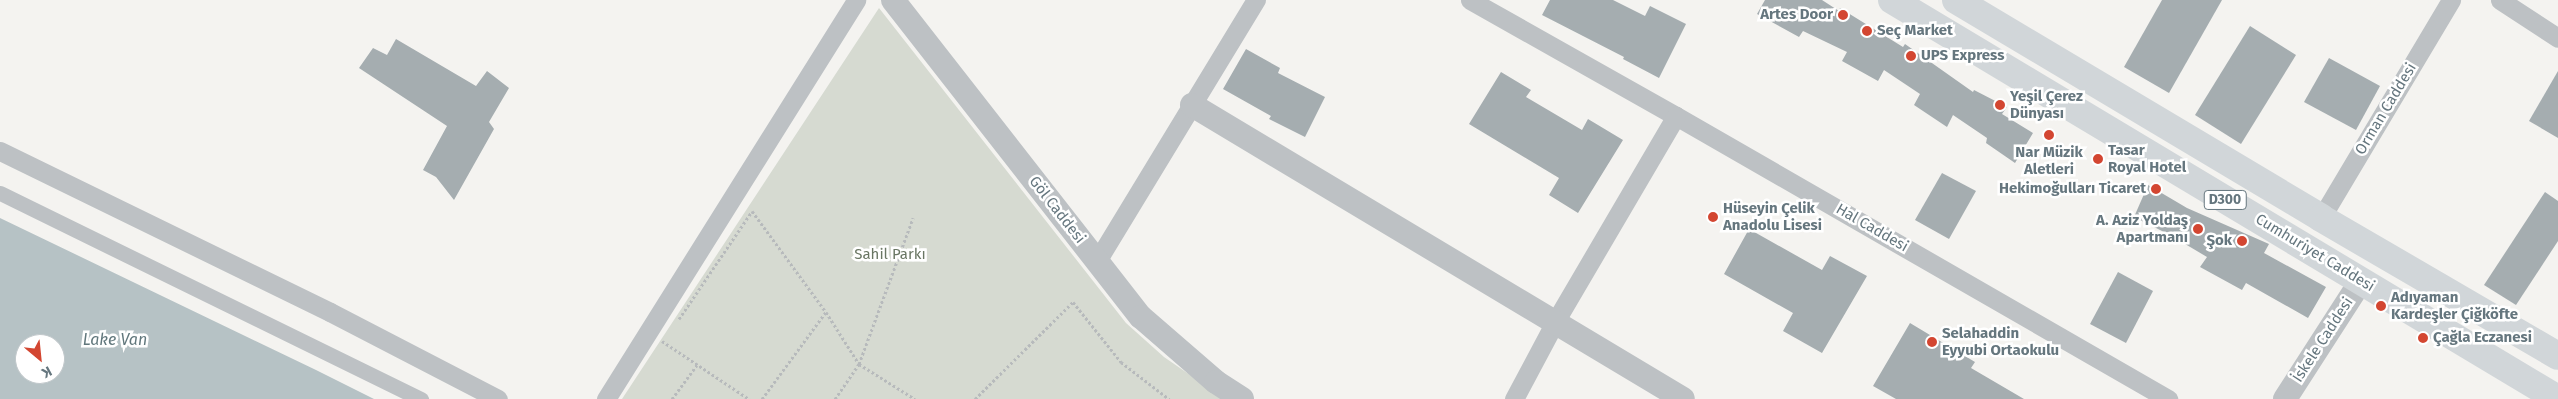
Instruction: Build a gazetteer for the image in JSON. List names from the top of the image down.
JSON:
{
  "streets": {
    "highway": ["D300", "Cumhuriyet Caddesi"],
    "street": [
      "Orman Caddesi",
      "Göl Caddesi",
      "Hal Caddesi",
      "İskele Caddesi"
    ]
  },
  "crossings": [
    ["Orman Caddesi", "D300"],
    ["Cumhuriyet Caddesi", "İskele Caddesi"]
  ],
  "water": ["Lake Van"],
  "parks": ["Sahil Parkı"],
  "places": [
    "Artes Door",
    "Seç Market",
    "UPS Express",
    "Yeşil Çerez Dünyası",
    "Nar Müzik Aletleri",
    "Tasar Royal Hotel",
    "Hekimoğulları Ticaret",
    "Hüseyin Çelik Anadolu Lisesi",
    "A. Aziz Yoldaş Apartmanı",
    "Şok",
    "Adıyaman Kardeşler Çiğköfte",
    "Çağla Eczanesi",
    "Selahaddin Eyyubi Ortaokulu"
  ],
  "north": "bottom right"
}
